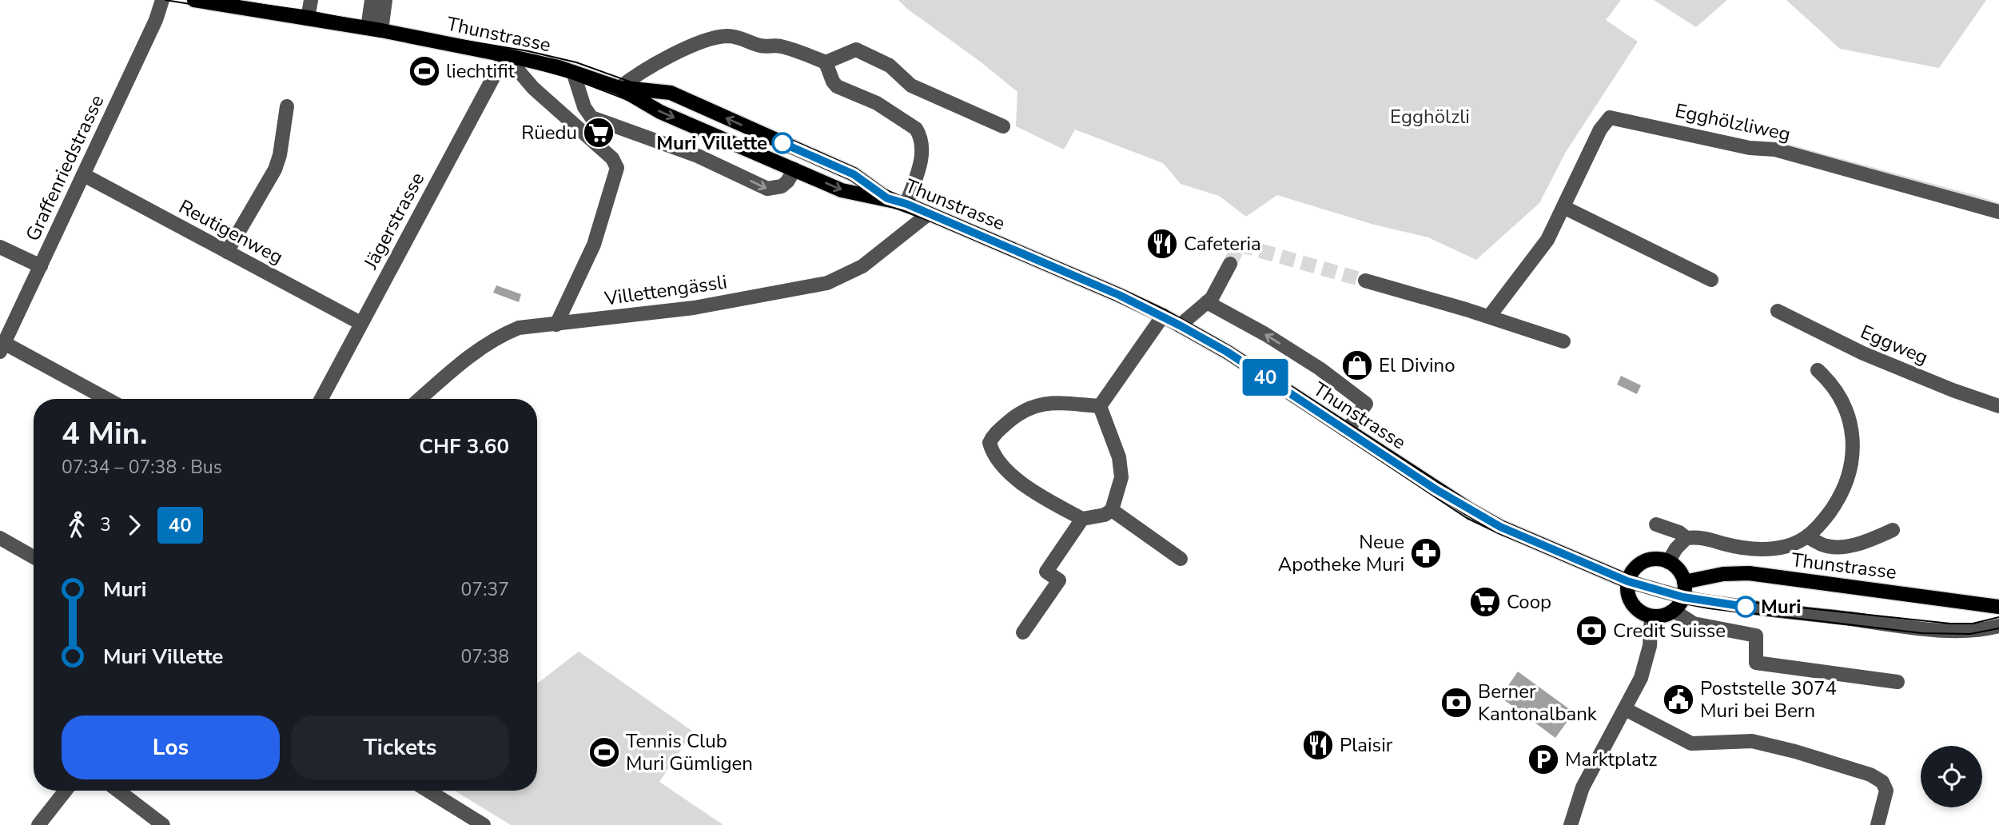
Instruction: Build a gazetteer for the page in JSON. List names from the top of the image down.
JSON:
{
  "streets": {
    "main road": ["Thunstrasse"],
    "street": [
      "Egghölzliweg",
      "Graffenriedstrasse",
      "Jägerstrasse",
      "Reutigenweg",
      "Villettengässli",
      "Eggweg"
    ]
  },
  "crossings": [
    ["Thunstrasse", "Jägerstrasse"],
    ["Thunstrasse", "Villettengässli"],
    ["Graffenriedstrasse", "Reutigenweg"],
    ["Jägerstrasse", "Reutigenweg"]
  ],
  "parks": ["Egghölzli"],
  "places": {
    "sports": ["liechtifit", "Tennis Club Muri Gümligen"],
    "supermarket": ["Rüedu", "Coop"],
    "other": ["Muri Villette", "Muri"],
    "restaurant": ["Cafeteria", "Plaisir"],
    "shop": ["El Divino"],
    "pharmacy": ["Neue Apotheke Muri"],
    "bank": ["Credit Suisse", "Berner Kantonalbank"],
    "public building": ["Poststelle 3074 Muri bei Bern"],
    "parking": ["Marktplatz"]
  },
  "lines": ["bus line 40"],
  "page": {
    "on_map": "40",
    "heading": ["4 Min.", "07:34 – 07:38 · Bus", "CHF 3.60"],
    "legs": ["3", "40"],
    "list": [
      {
        "name": "Muri",
        "value": "07:37"
      },
      {
        "name": "Muri Villette",
        "value": "07:38"
      }
    ],
    "buttons": ["Los", "Tickets"]
  }
}
